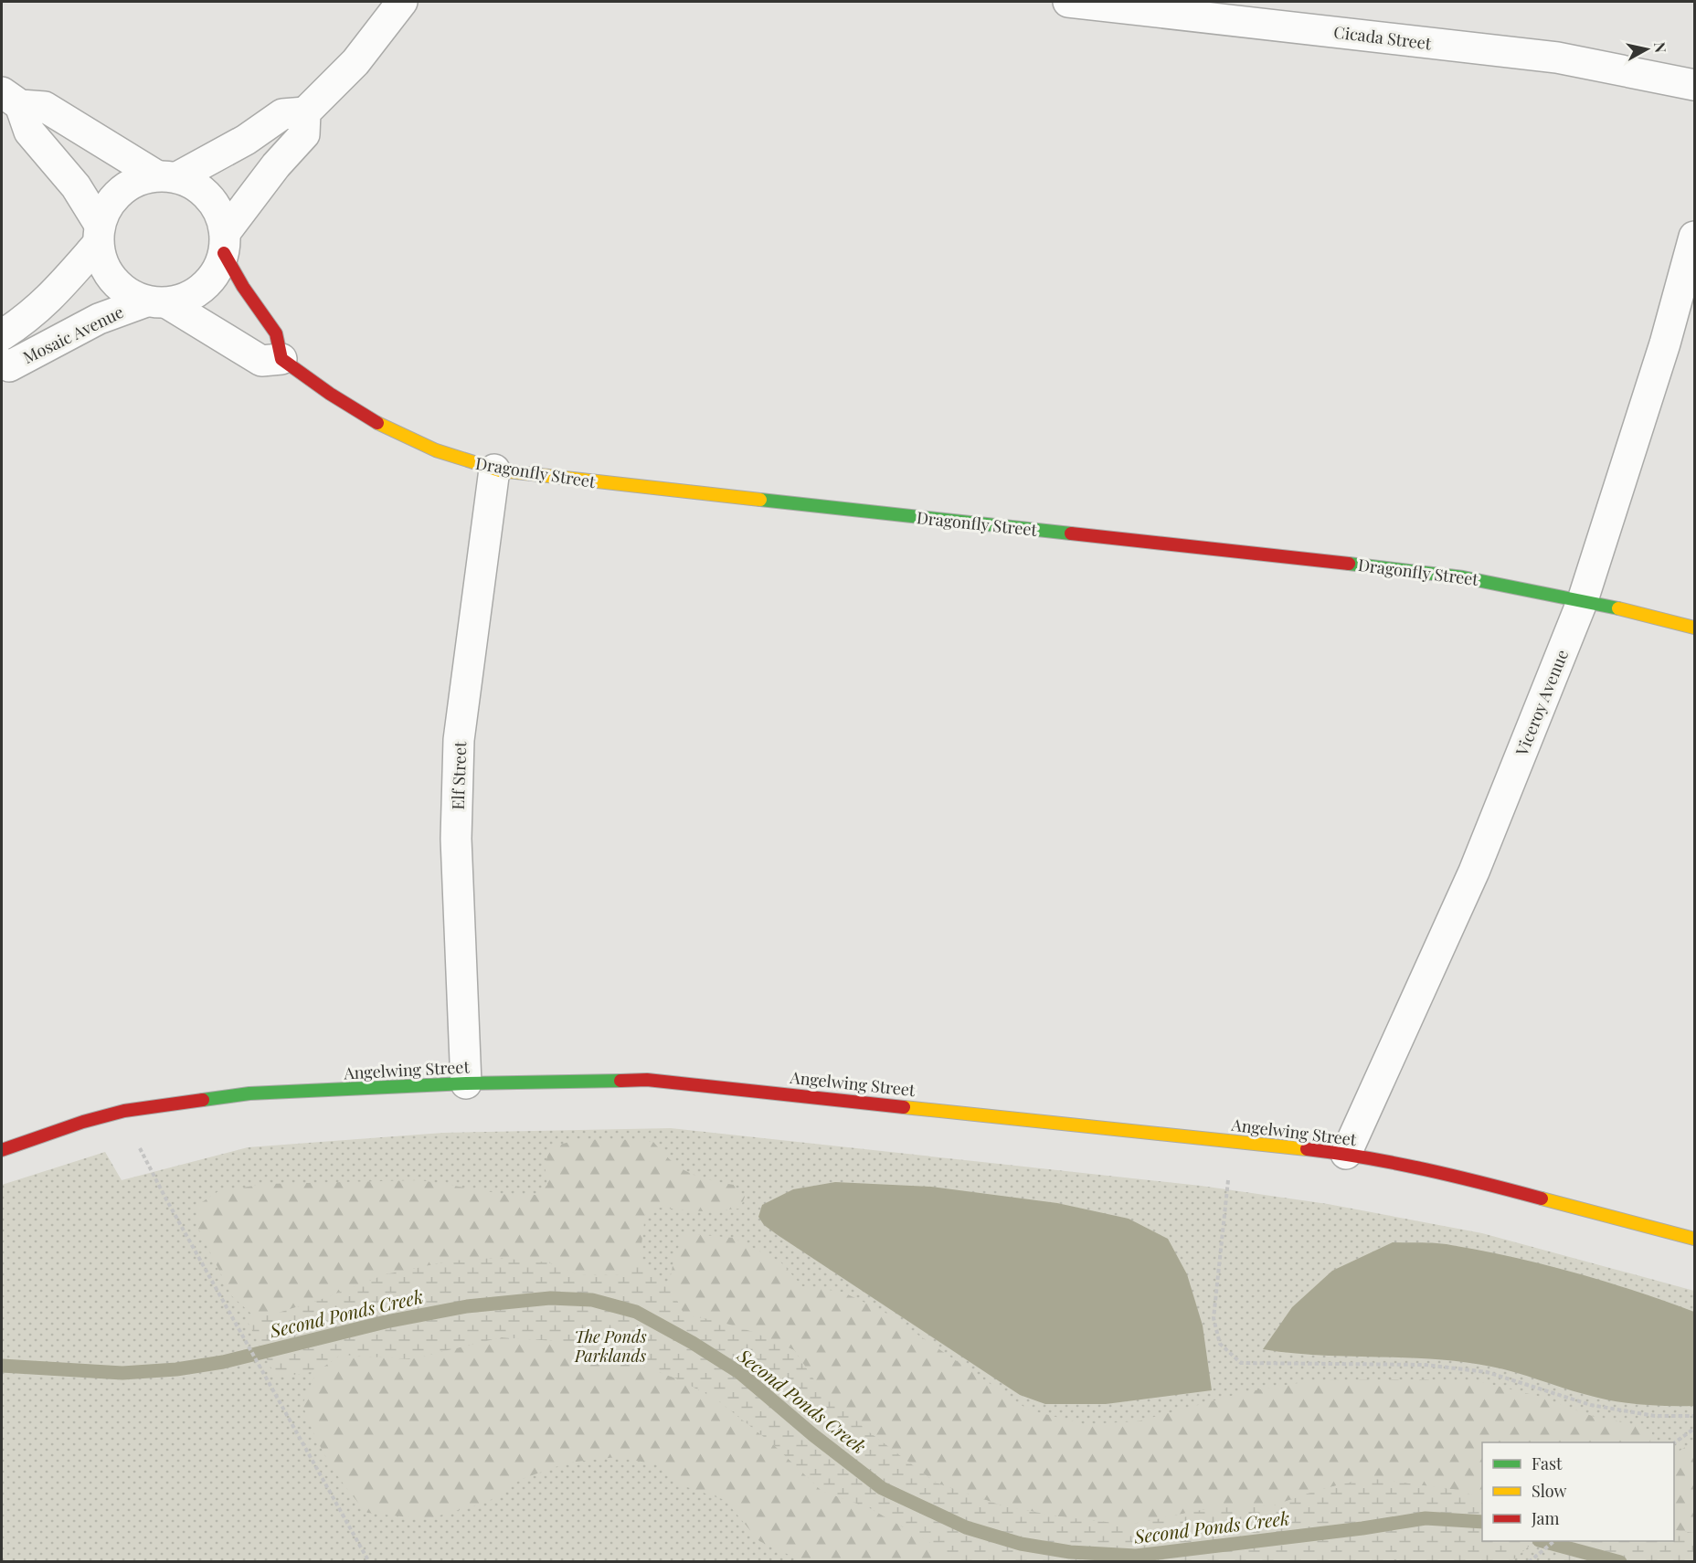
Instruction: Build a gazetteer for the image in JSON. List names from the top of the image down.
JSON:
{
  "streets": {
    "street": [
      "Cicada Street",
      "Mosaic Avenue",
      "Dragonfly Street",
      "Viceroy Avenue",
      "Elf Street",
      "Angelwing Street"
    ]
  },
  "crossings": [
    ["Dragonfly Street", "Viceroy Avenue"],
    ["Dragonfly Street", "Elf Street"],
    ["Viceroy Avenue", "Angelwing Street"],
    ["Elf Street", "Angelwing Street"]
  ],
  "water": ["Second Ponds Creek"],
  "parks": ["The Ponds Parklands"],
  "legend": ["Fast", "Slow", "Jam"],
  "north": "right"
}
